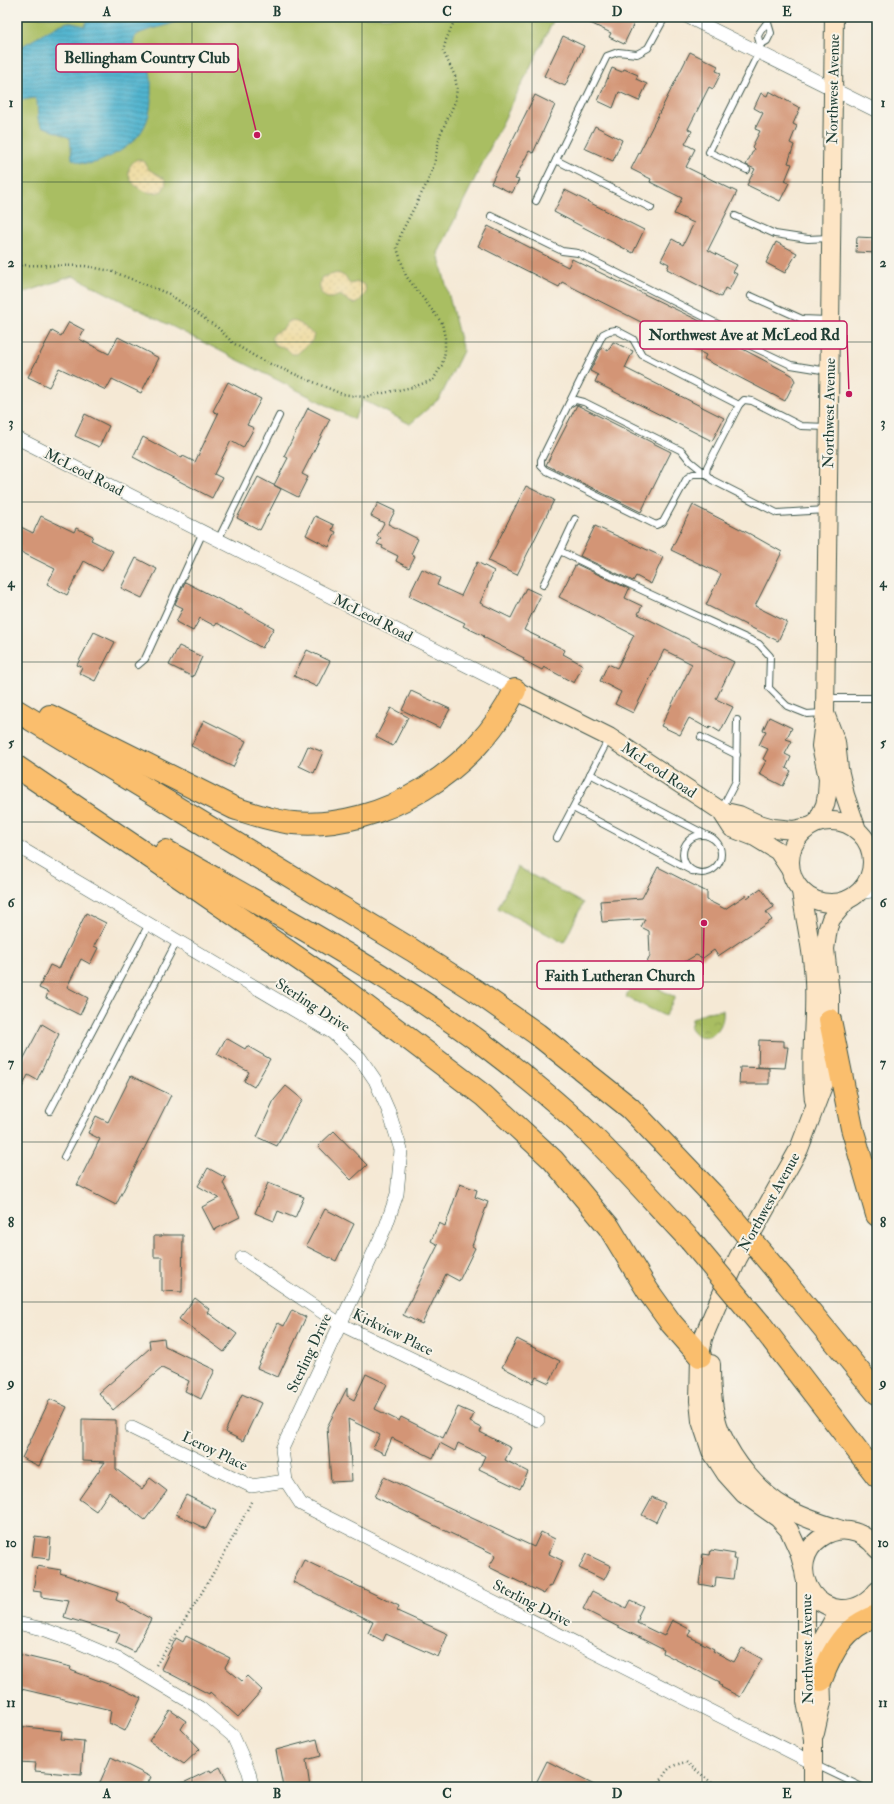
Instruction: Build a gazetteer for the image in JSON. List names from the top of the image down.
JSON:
{
  "streets": {
    "main road": ["Northwest Avenue", "McLeod Road"],
    "street": ["Sterling Drive", "Kirkview Place", "Leroy Place"]
  },
  "crossings": [
    ["Northwest Avenue", "McLeod Road"],
    ["Northwest Avenue", "Sterling Drive"],
    ["Sterling Drive", "Kirkview Place"],
    ["Sterling Drive", "Leroy Place"]
  ],
  "places": ["Bellingham Country Club", "Northwest Ave at McLeod Rd", "Faith Lutheran Church"],
  "grid": {
    "columns": [
      "A",
      "B",
      "C",
      "D",
      "E"
    ],
    "rows": [
      "1",
      "2",
      "3",
      "4",
      "5",
      "6",
      "7",
      "8",
      "9",
      "10",
      "11"
    ]
  }
}
